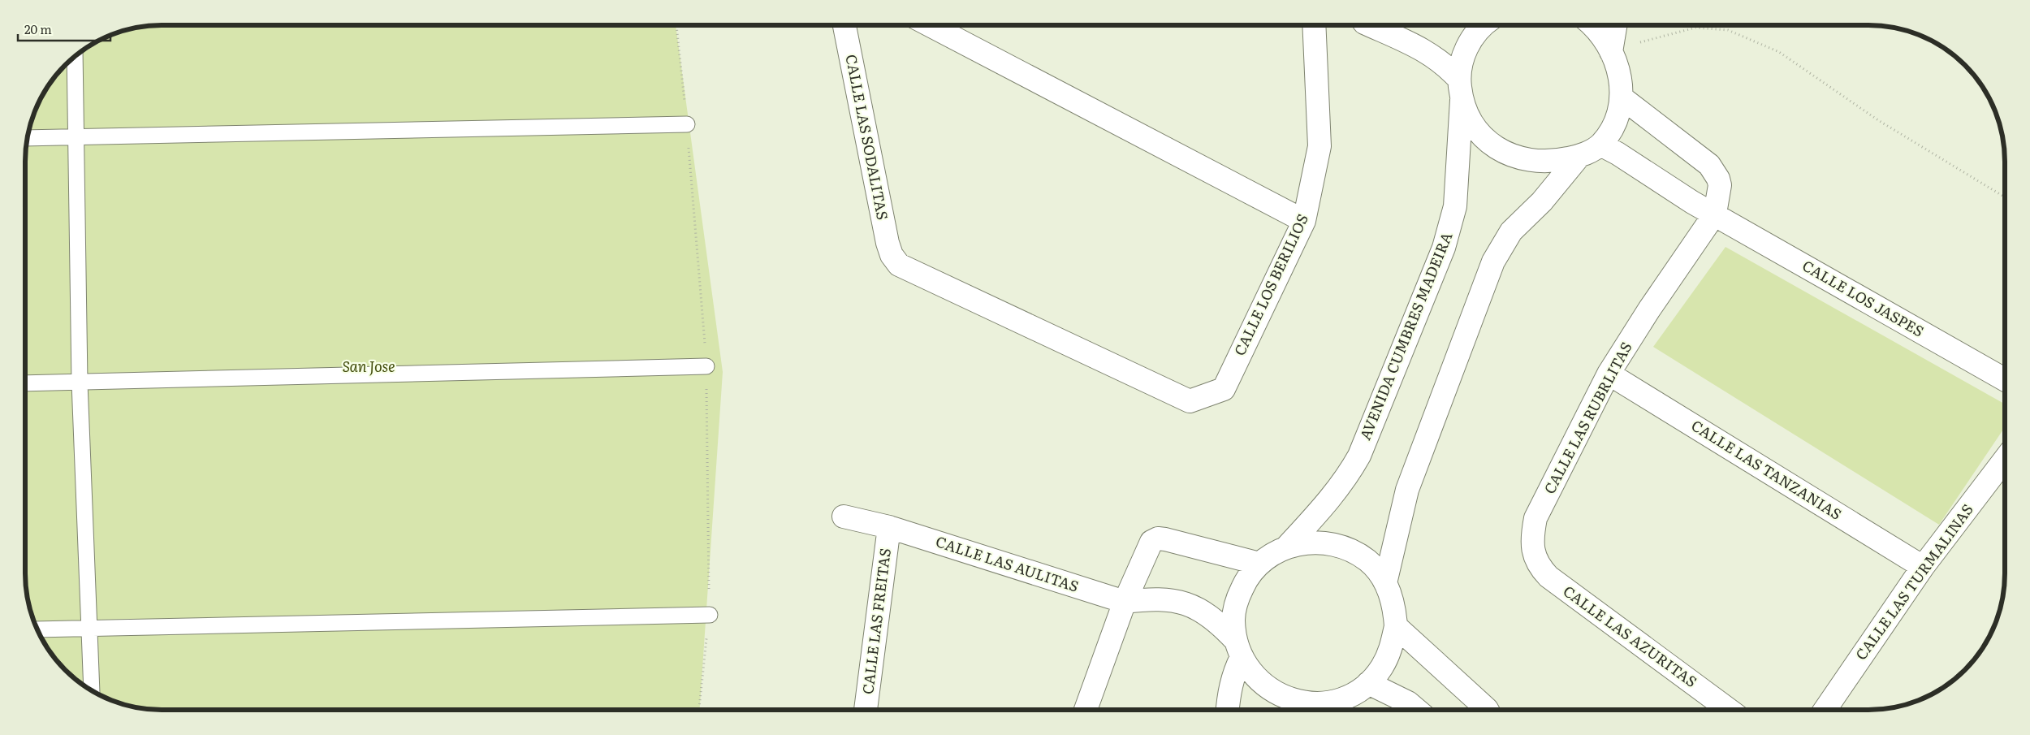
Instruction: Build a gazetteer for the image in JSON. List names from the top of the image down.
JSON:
{
  "streets": {
    "street": [
      "CALLE LAS SODALITAS",
      "CALLE LOS BERILIOS",
      "CALLE LOS JASPES",
      "AVENIDA CUMBRES MADEIRA",
      "CALLE LAS RUBRLITAS",
      "CALLE LAS TANZANIAS",
      "CALLE LAS AULITAS",
      "CALLE LAS TURMALINAS",
      "CALLE LAS FREITAS",
      "CALLE LAS AZURITAS"
    ]
  },
  "crossings": [
    ["CALLE LAS SODALITAS", "CALLE LOS BERILIOS"],
    ["CALLE LOS JASPES", "CALLE LAS RUBRLITAS"],
    ["CALLE LAS RUBRLITAS", "CALLE LAS TANZANIAS"],
    ["CALLE LAS RUBRLITAS", "CALLE LAS AZURITAS"],
    ["CALLE LAS TANZANIAS", "CALLE LAS TURMALINAS"],
    ["CALLE LAS AULITAS", "CALLE LAS FREITAS"]
  ],
  "parks": ["San Jose"],
  "scale_bar": "20 m"
}
